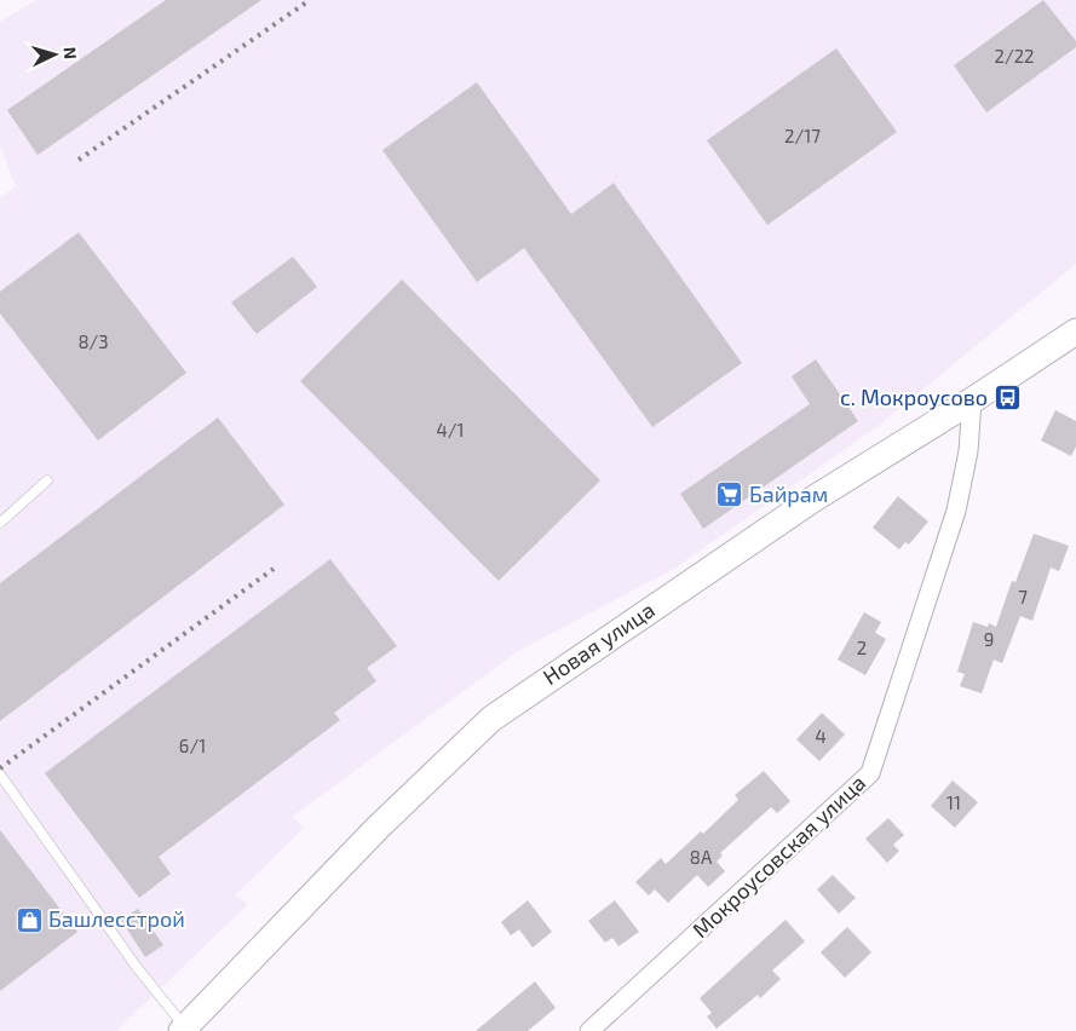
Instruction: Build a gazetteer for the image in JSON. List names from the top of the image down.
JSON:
{
  "streets": {
    "main road": ["Новая улица"],
    "street": ["Мокроусовская улица"]
  },
  "crossings": [
    ["Новая улица", "Мокроусовская улица"]
  ],
  "places": {
    "bus stop": ["с. Мокроусово"],
    "supermarket": ["Байрам"],
    "shop": ["Башлесстрой"]
  },
  "house_numbers": [
    "2/22",
    "2/17",
    "8/3",
    "4/1",
    "7",
    "9",
    "2",
    "4",
    "6/1",
    "11",
    "8А"
  ],
  "north": "right"
}
